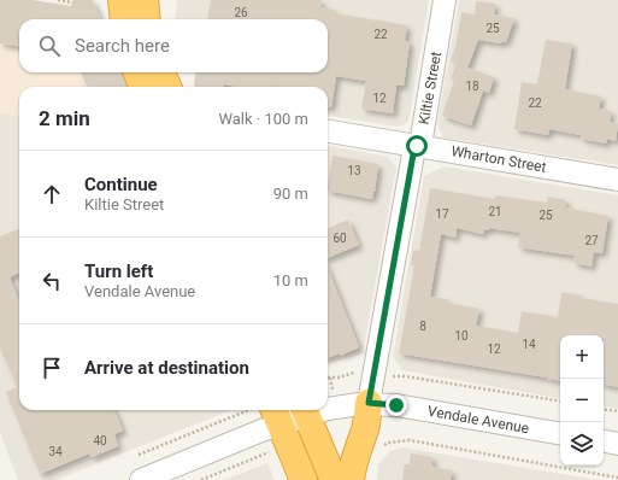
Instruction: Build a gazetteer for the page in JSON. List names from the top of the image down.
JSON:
{
  "streets": {
    "street": ["Kiltie Street", "Wharton Street", "Vendale Avenue"]
  },
  "crossings": [
    ["Kiltie Street", "Wharton Street"],
    ["Kiltie Street", "Vendale Avenue"]
  ],
  "house_numbers": [
    "26",
    "25",
    "22",
    "18",
    "12",
    "22",
    "13",
    "21",
    "17",
    "25",
    "60",
    "27",
    "8",
    "10",
    "14",
    "12",
    "40",
    "34"
  ],
  "page": {
    "search": "Search here",
    "heading": ["2 min", "Walk · 100 m"],
    "list": [
      ["Continue", "Kiltie Street", "90 m"],
      ["Turn left", "Vendale Avenue", "10 m"],
      "Arrive at destination"
    ],
    "map_buttons": ["+", "−"]
  }
}
